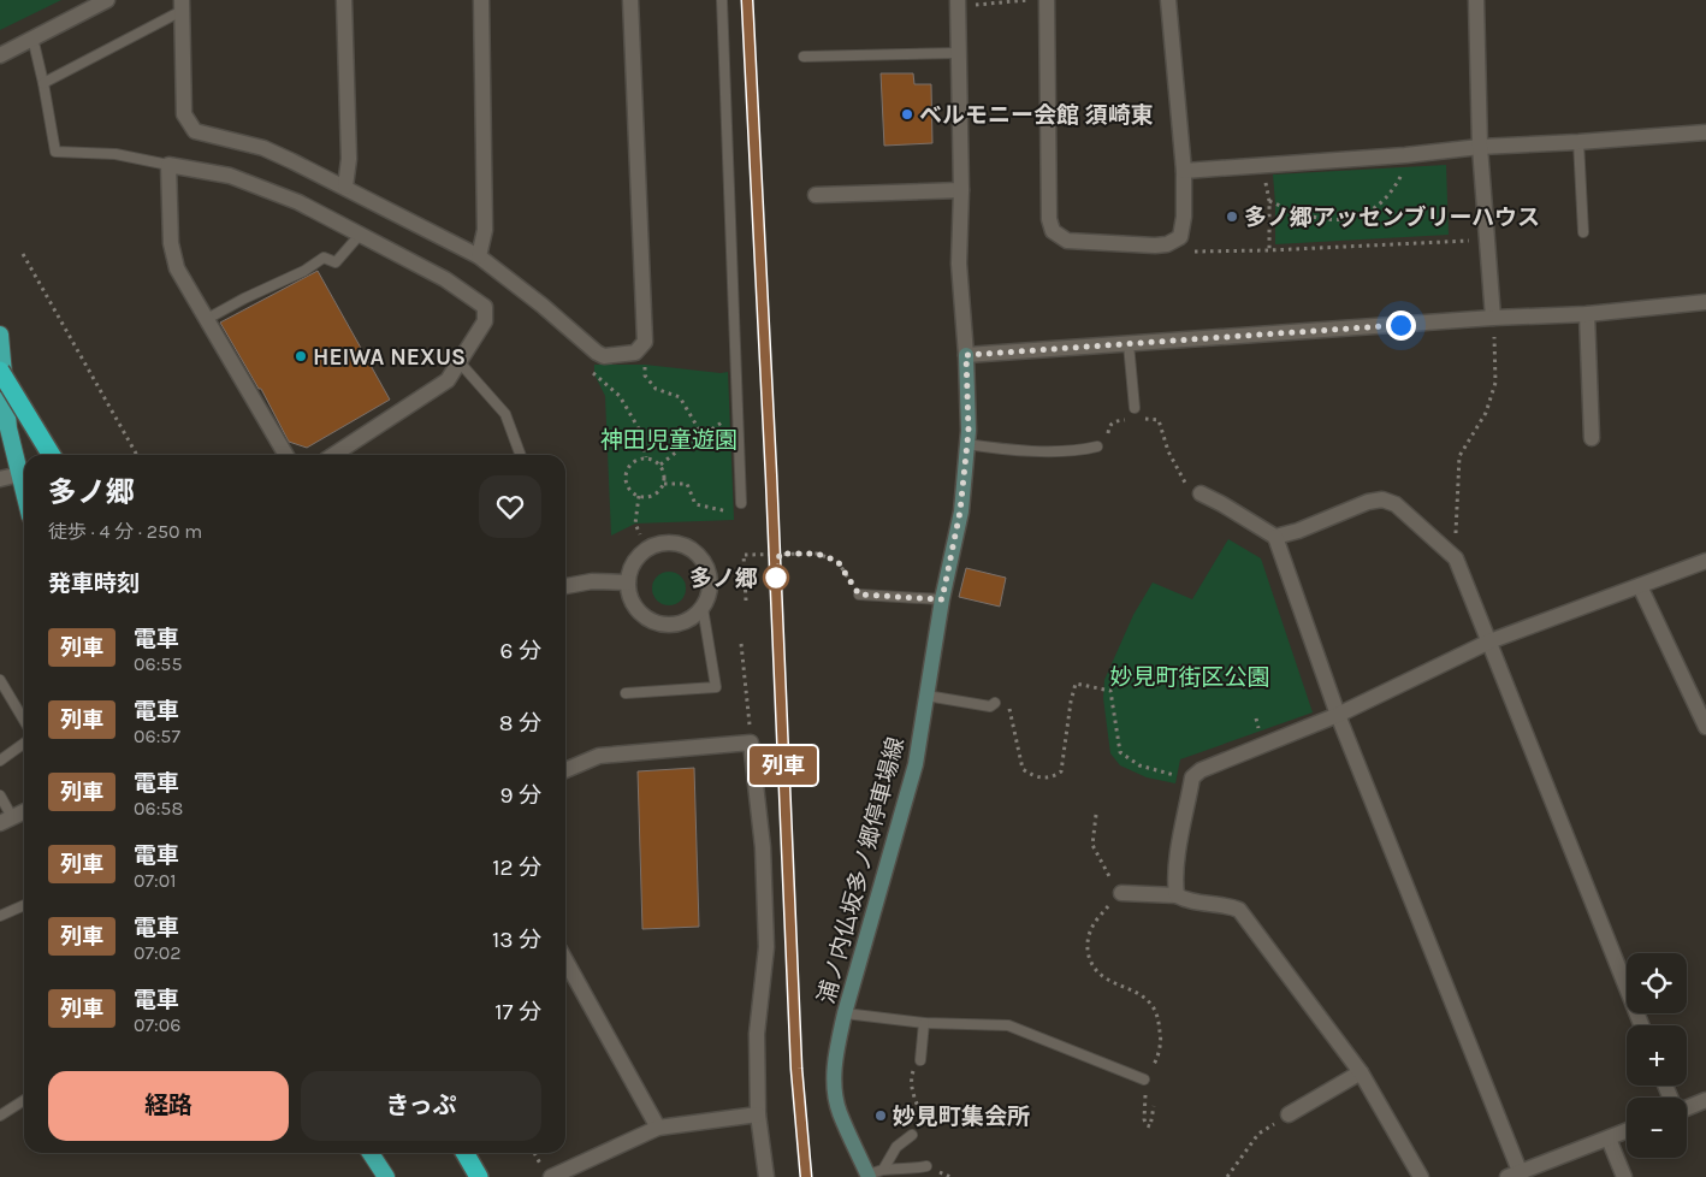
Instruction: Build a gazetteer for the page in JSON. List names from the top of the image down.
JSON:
{
  "streets": {
    "main road": ["浦ノ内仏坂多ノ郷停車場線"]
  },
  "parks": ["神田児童遊園", "妙見町街区公園"],
  "places": [
    "ベルモニー会館 須崎東",
    "多ノ郷アッセンブリーハウス",
    "HEIWA NEXUS",
    "多ノ郷",
    "妙見町集会所"
  ],
  "page": {
    "on_map": "列車",
    "heading": [
      ["多ノ郷", "徒歩 · 4 分 · 250 m"],
      "発車時刻"
    ],
    "list": [
      {
        "mark": "列車",
        "name": "電車",
        "note": "06:55",
        "value": "6 分"
      },
      {
        "mark": "列車",
        "name": "電車",
        "note": "06:57",
        "value": "8 分"
      },
      {
        "mark": "列車",
        "name": "電車",
        "note": "06:58",
        "value": "9 分"
      },
      {
        "mark": "列車",
        "name": "電車",
        "note": "07:01",
        "value": "12 分"
      },
      {
        "mark": "列車",
        "name": "電車",
        "note": "07:02",
        "value": "13 分"
      },
      {
        "mark": "列車",
        "name": "電車",
        "note": "07:06",
        "value": "17 分"
      }
    ],
    "map_buttons": ["+", "−"],
    "buttons": ["経路", "きっぷ"]
  }
}
